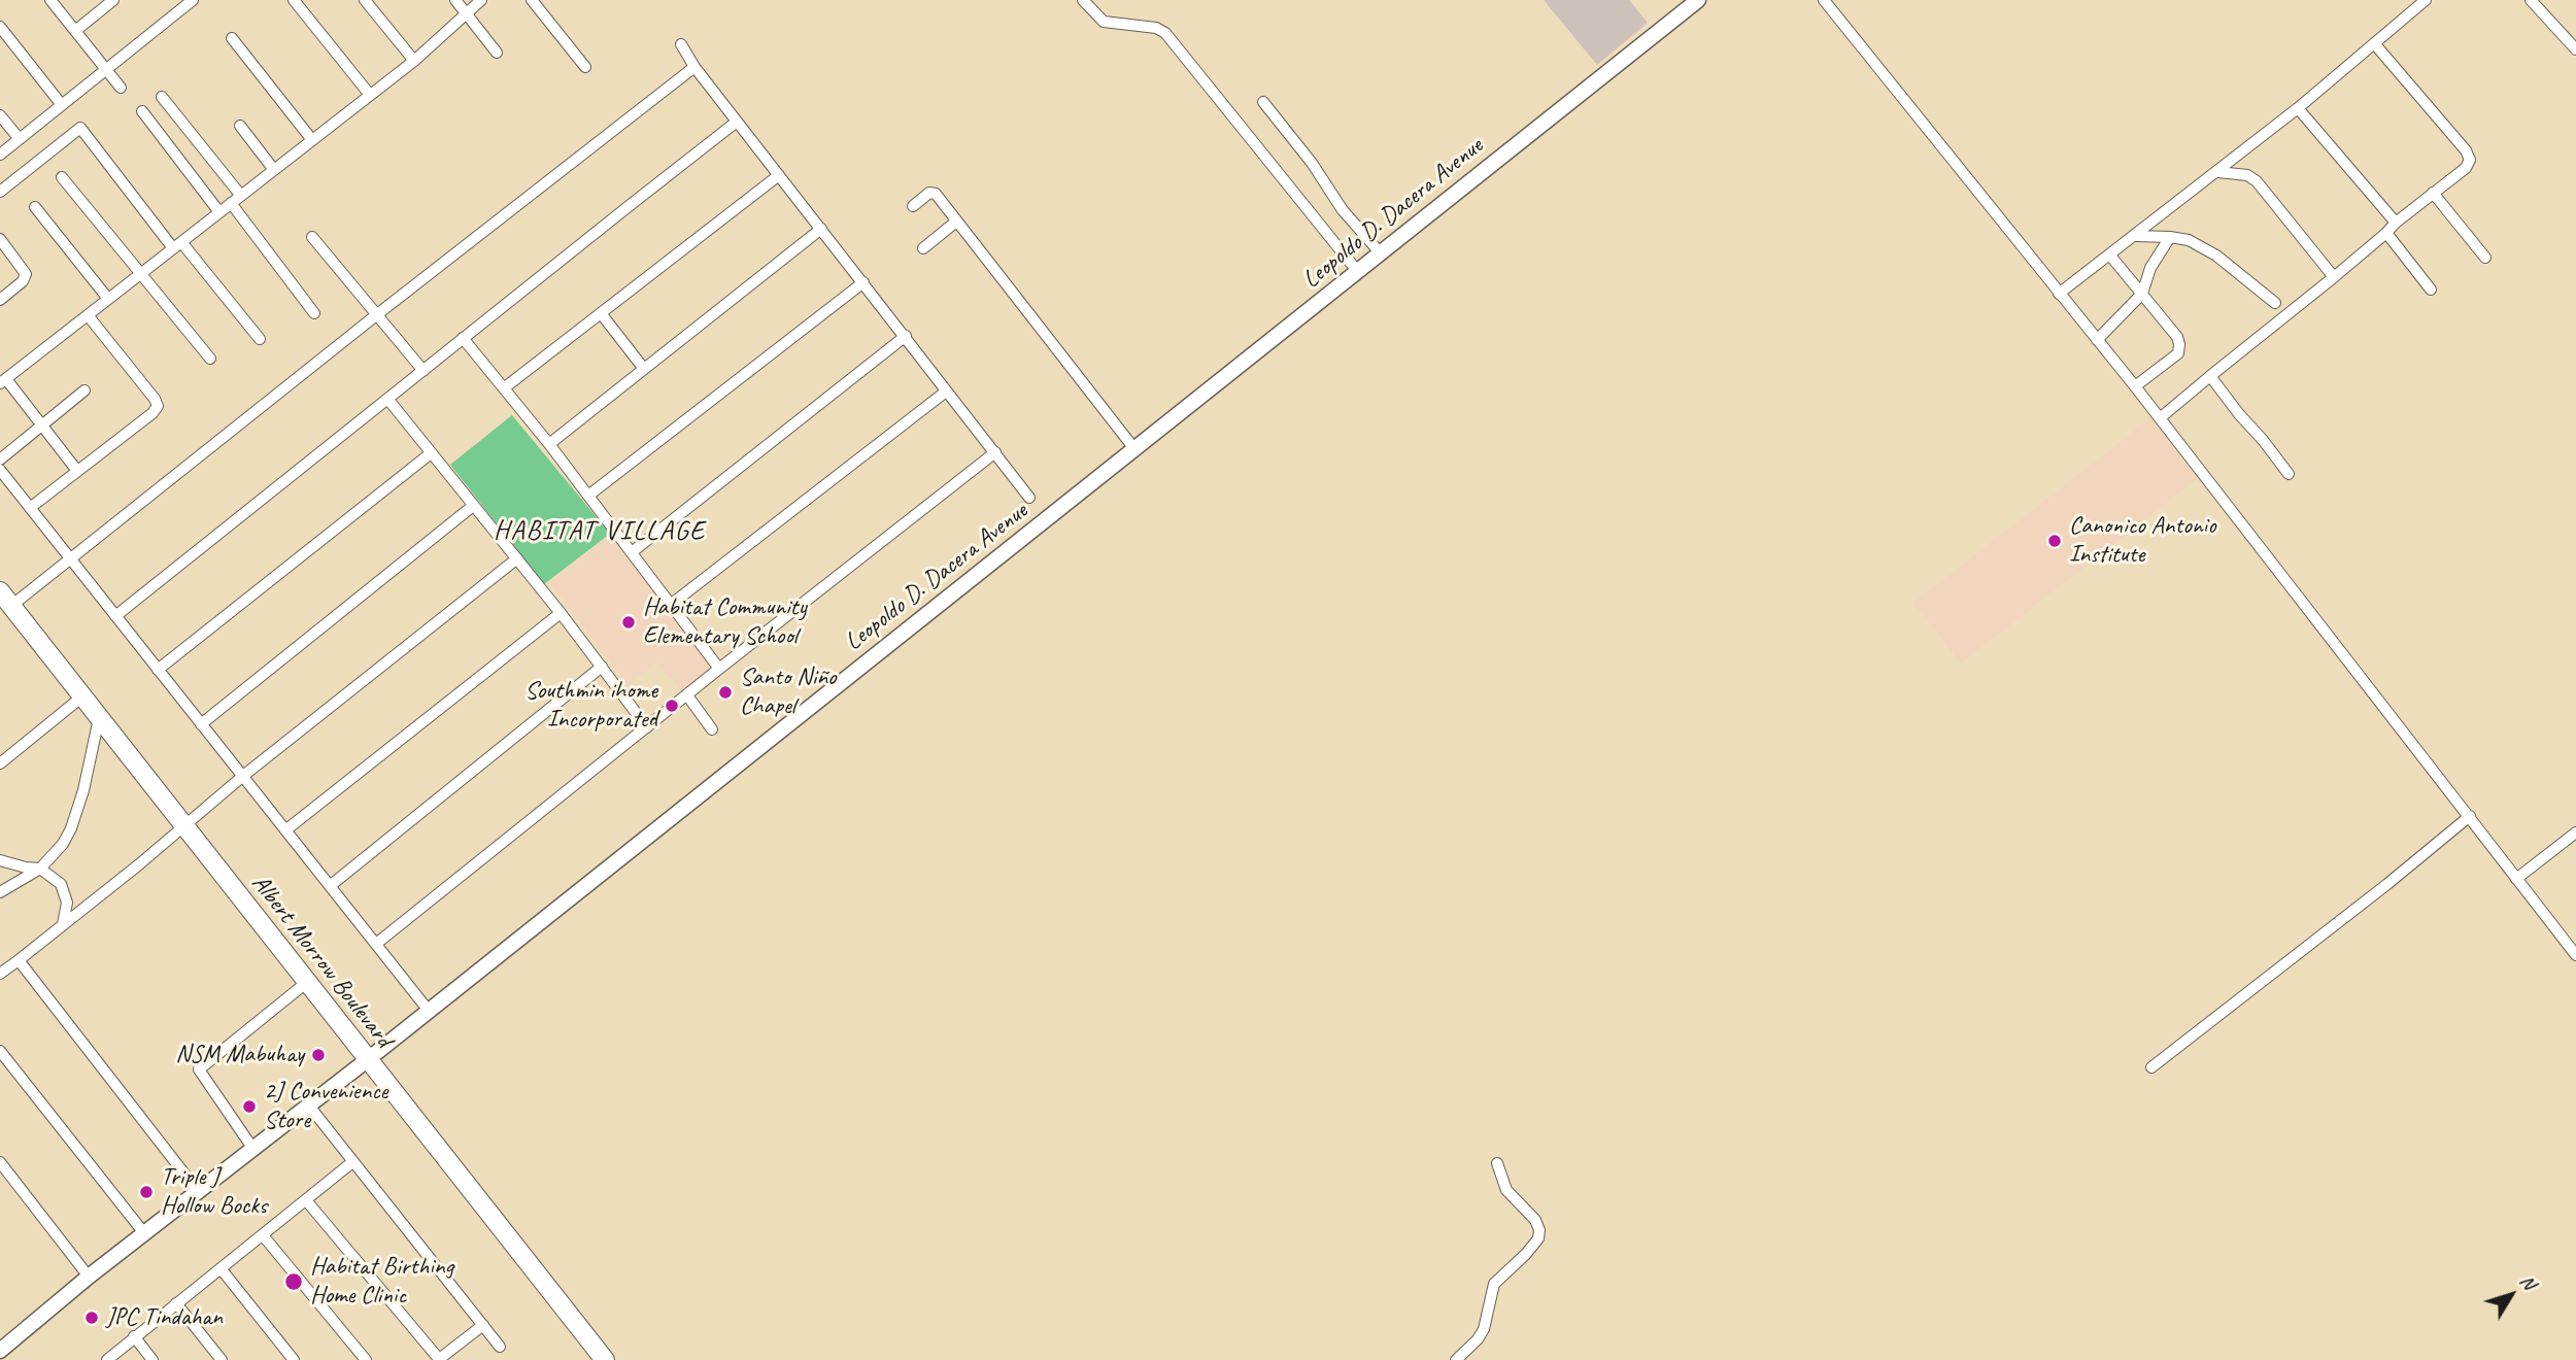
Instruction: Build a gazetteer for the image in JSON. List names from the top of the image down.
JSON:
{
  "streets": {
    "highway": ["Albert Morrow Boulevard"],
    "main road": ["Leopoldo D. Dacera Avenue"]
  },
  "crossings": [
    ["Leopoldo D. Dacera Avenue", "Albert Morrow Boulevard"]
  ],
  "districts": ["HABITAT VILLAGE"],
  "places": [
    "Canonico Antonio Institute",
    "Habitat Community Elementary School",
    "Santo Niño Chapel",
    "Southmin ihome Incorporated",
    "NSM Mabuhay",
    "2J Convenience Store",
    "Triple J Hollow Bocks",
    "Habitat Birthing Home Clinic",
    "JPC Tindahan"
  ],
  "north": "top right"
}
